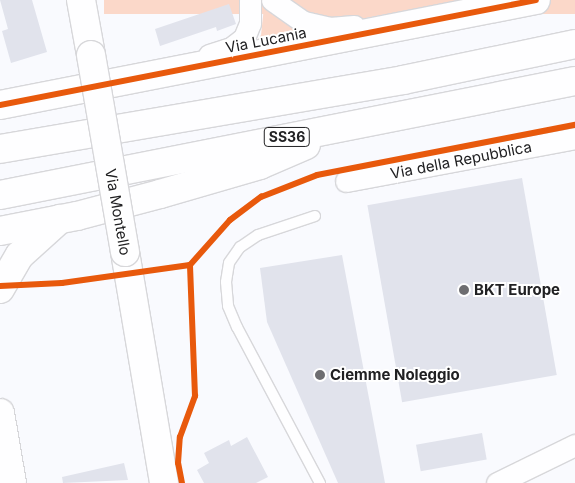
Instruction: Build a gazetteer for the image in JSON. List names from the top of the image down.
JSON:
{
  "streets": {
    "main road": ["Via Lucania", "SS36", "Via Montello"],
    "street": ["Via della Repubblica"]
  },
  "places": ["BKT Europe", "Ciemme Noleggio"]
}
